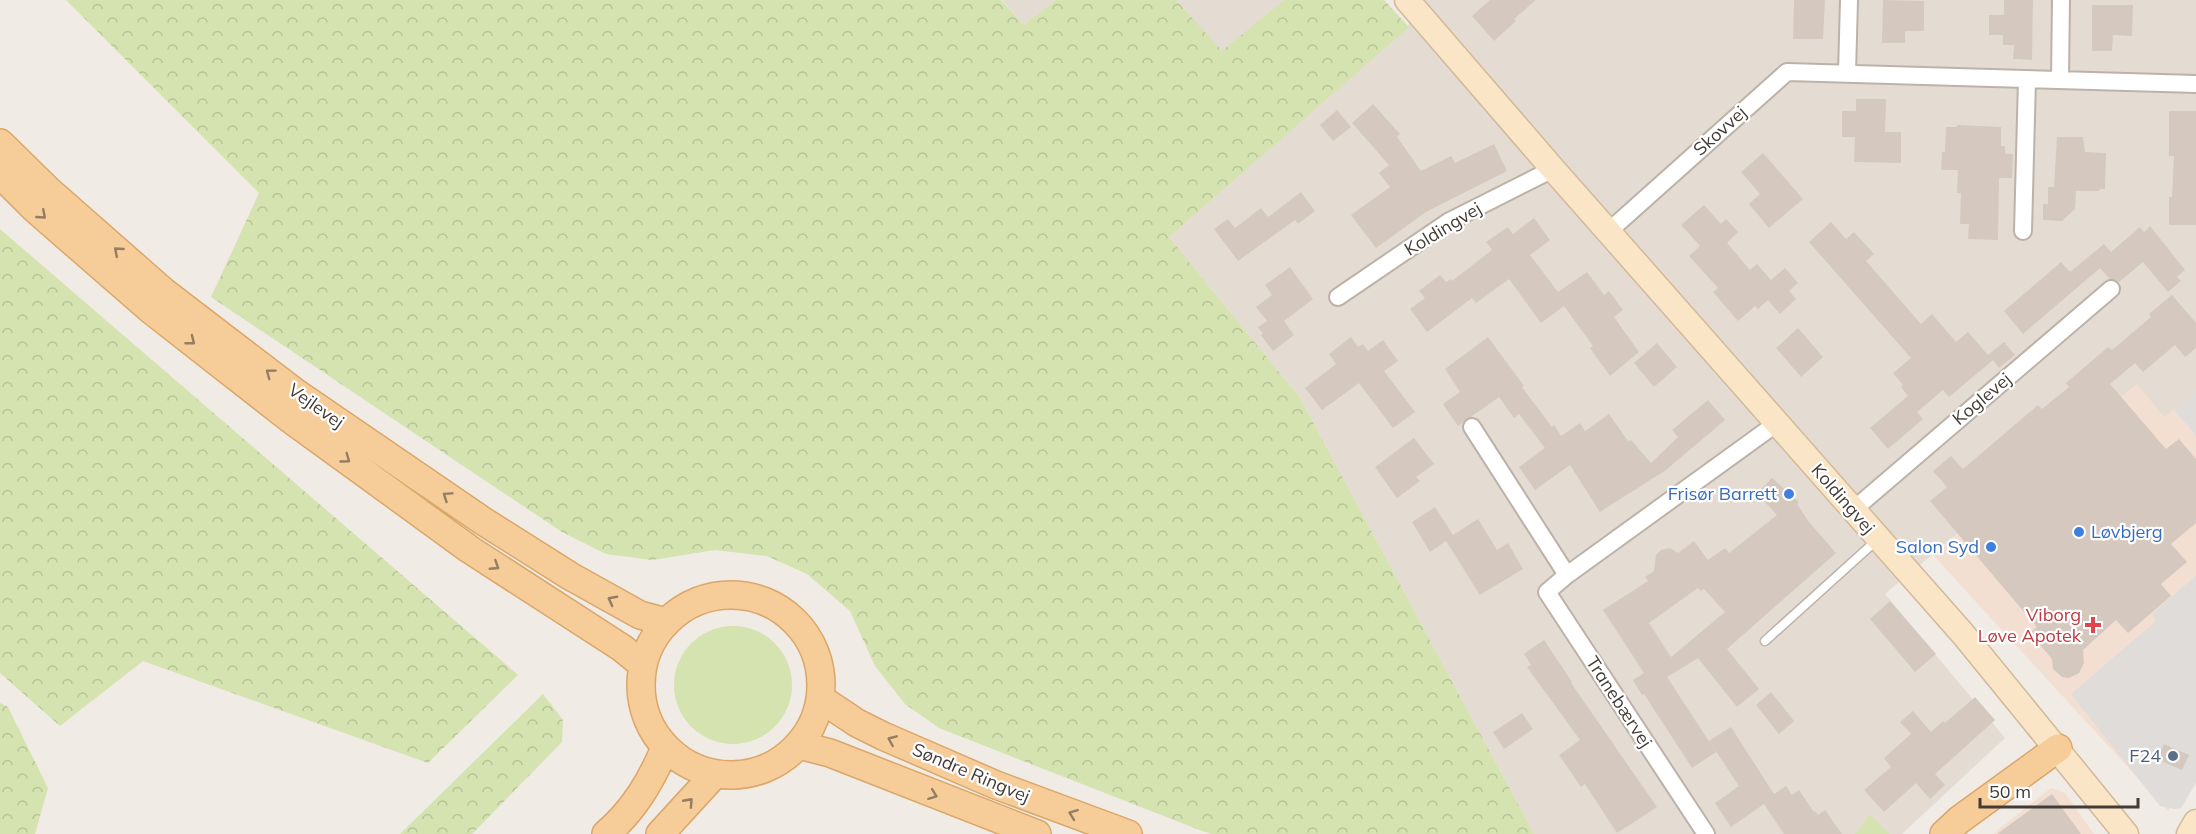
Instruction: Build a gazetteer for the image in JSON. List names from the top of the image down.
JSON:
{
  "streets": {
    "main road": ["Vejlevej", "Søndre Ringvej"],
    "street": [
      "Skovvej",
      "Koldingvej",
      "Koglevej",
      "Tranebærvej"
    ]
  },
  "crossings": [
    ["Skovvej", "Koldingvej"],
    ["Koldingvej", "Koglevej"],
    ["Koldingvej", "Tranebærvej"],
    ["Vejlevej", "Søndre Ringvej"]
  ],
  "places": {
    "other": [
      "Frisør Barrett",
      "Løvbjerg",
      "Salon Syd",
      "F24"
    ],
    "health": ["Viborg Løve Apotek"]
  },
  "scale_bar": "50 m"
}
